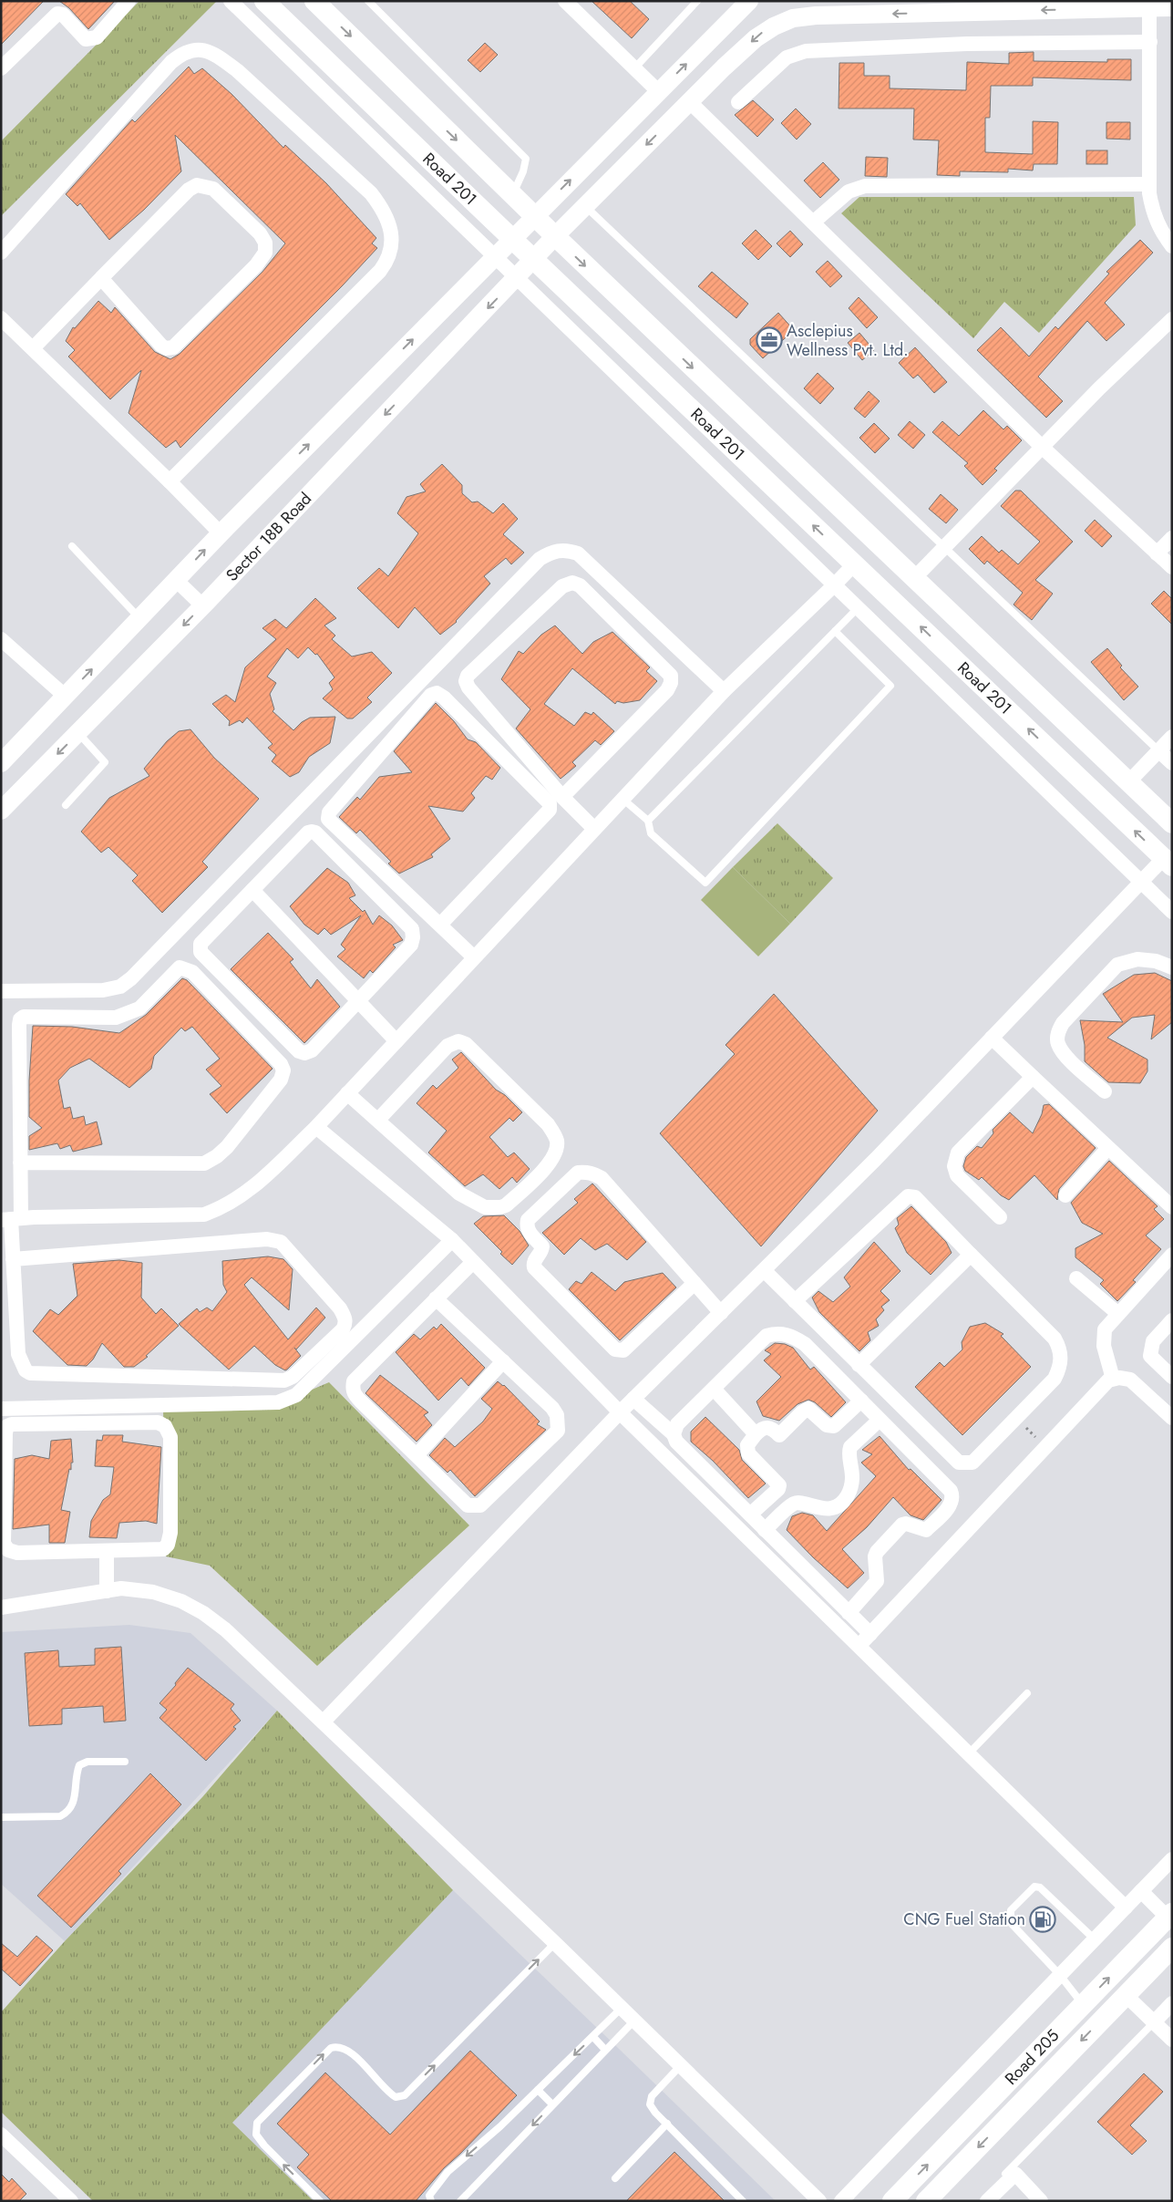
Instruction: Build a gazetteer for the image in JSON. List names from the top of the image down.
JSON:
{
  "streets": {
    "main road": ["Road 201", "Road 205"],
    "street": ["Sector 18B Road"]
  },
  "crossings": [
    ["Road 201", "Sector 18B Road"]
  ],
  "places": {
    "office": ["Asclepius Wellness Pvt. Ltd."],
    "fuel station": ["CNG Fuel Station"]
  }
}
